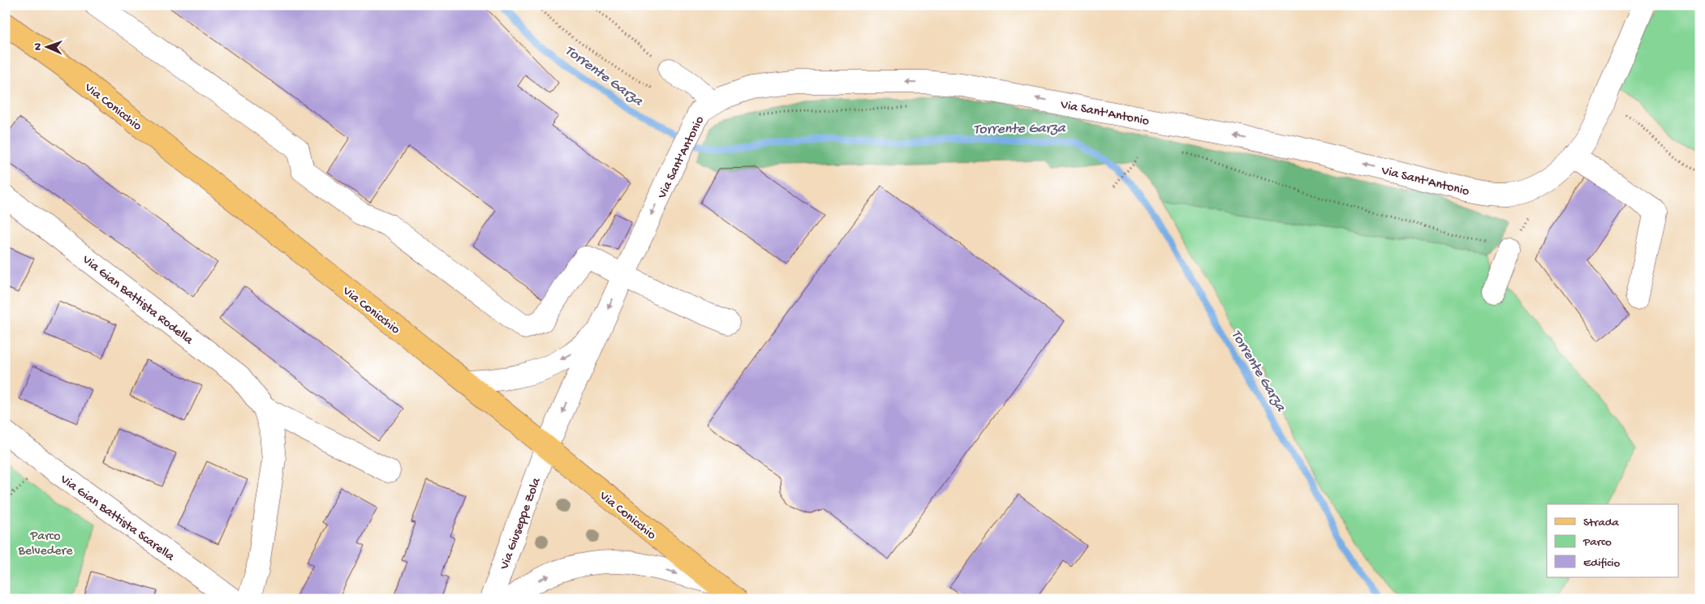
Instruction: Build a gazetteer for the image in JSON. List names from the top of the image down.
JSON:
{
  "streets": {
    "main road": ["Via Conicchio"],
    "street": [
      "Via Sant'Antonio",
      "Via Gian Battista Rodella",
      "Via Gian Battista Scarella",
      "Via Giuseppe Zola"
    ]
  },
  "crossings": [
    ["Via Conicchio", "Via Sant'Antonio"],
    ["Via Conicchio", "Via Giuseppe Zola"],
    ["Via Sant'Antonio", "Via Giuseppe Zola"]
  ],
  "one_way": ["Via Sant'Antonio"],
  "water": ["Torrente Garza"],
  "parks": ["Parco Belvedere"],
  "legend": ["Strada", "Parco", "Edificio"],
  "north": "left"
}
